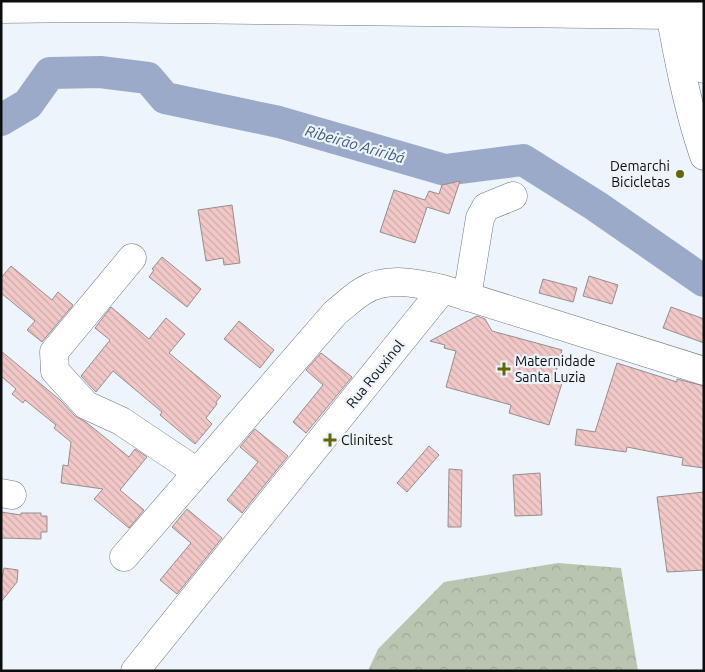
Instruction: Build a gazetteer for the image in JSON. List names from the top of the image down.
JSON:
{
  "streets": {
    "street": ["Rua Rouxinol"]
  },
  "water": ["Ribeirão Ariribá"],
  "places": {
    "other": ["Demarchi Bicicletas"],
    "health": ["Maternidade Santa Luzia", "Clinitest"]
  }
}
